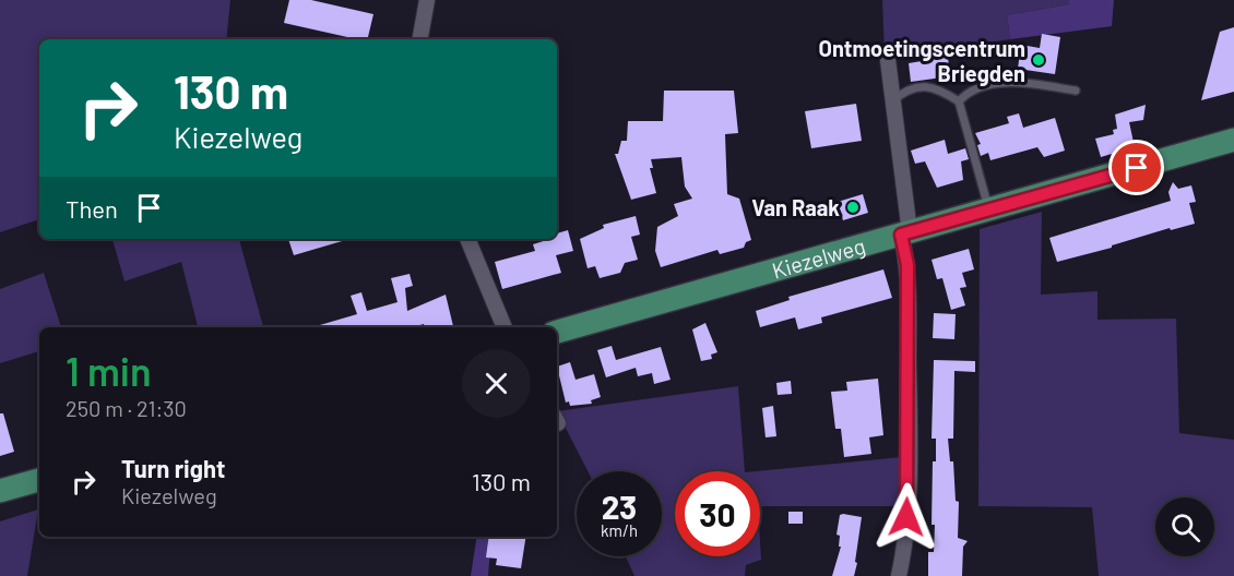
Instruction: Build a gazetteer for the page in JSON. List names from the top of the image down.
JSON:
{
  "streets": {
    "main road": ["Kiezelweg"]
  },
  "places": ["Ontmoetingscentrum Briegden", "Van Raak"],
  "page": {
    "turn": ["130 m", "Kiezelweg"],
    "then": "Then",
    "heading": ["1 min", "250 m · 21:30"],
    "list": [
      {
        "name": "Turn right",
        "note": "Kiezelweg",
        "value": "130 m"
      }
    ],
    "speed": "23 km/h",
    "limit": "30"
  }
}
